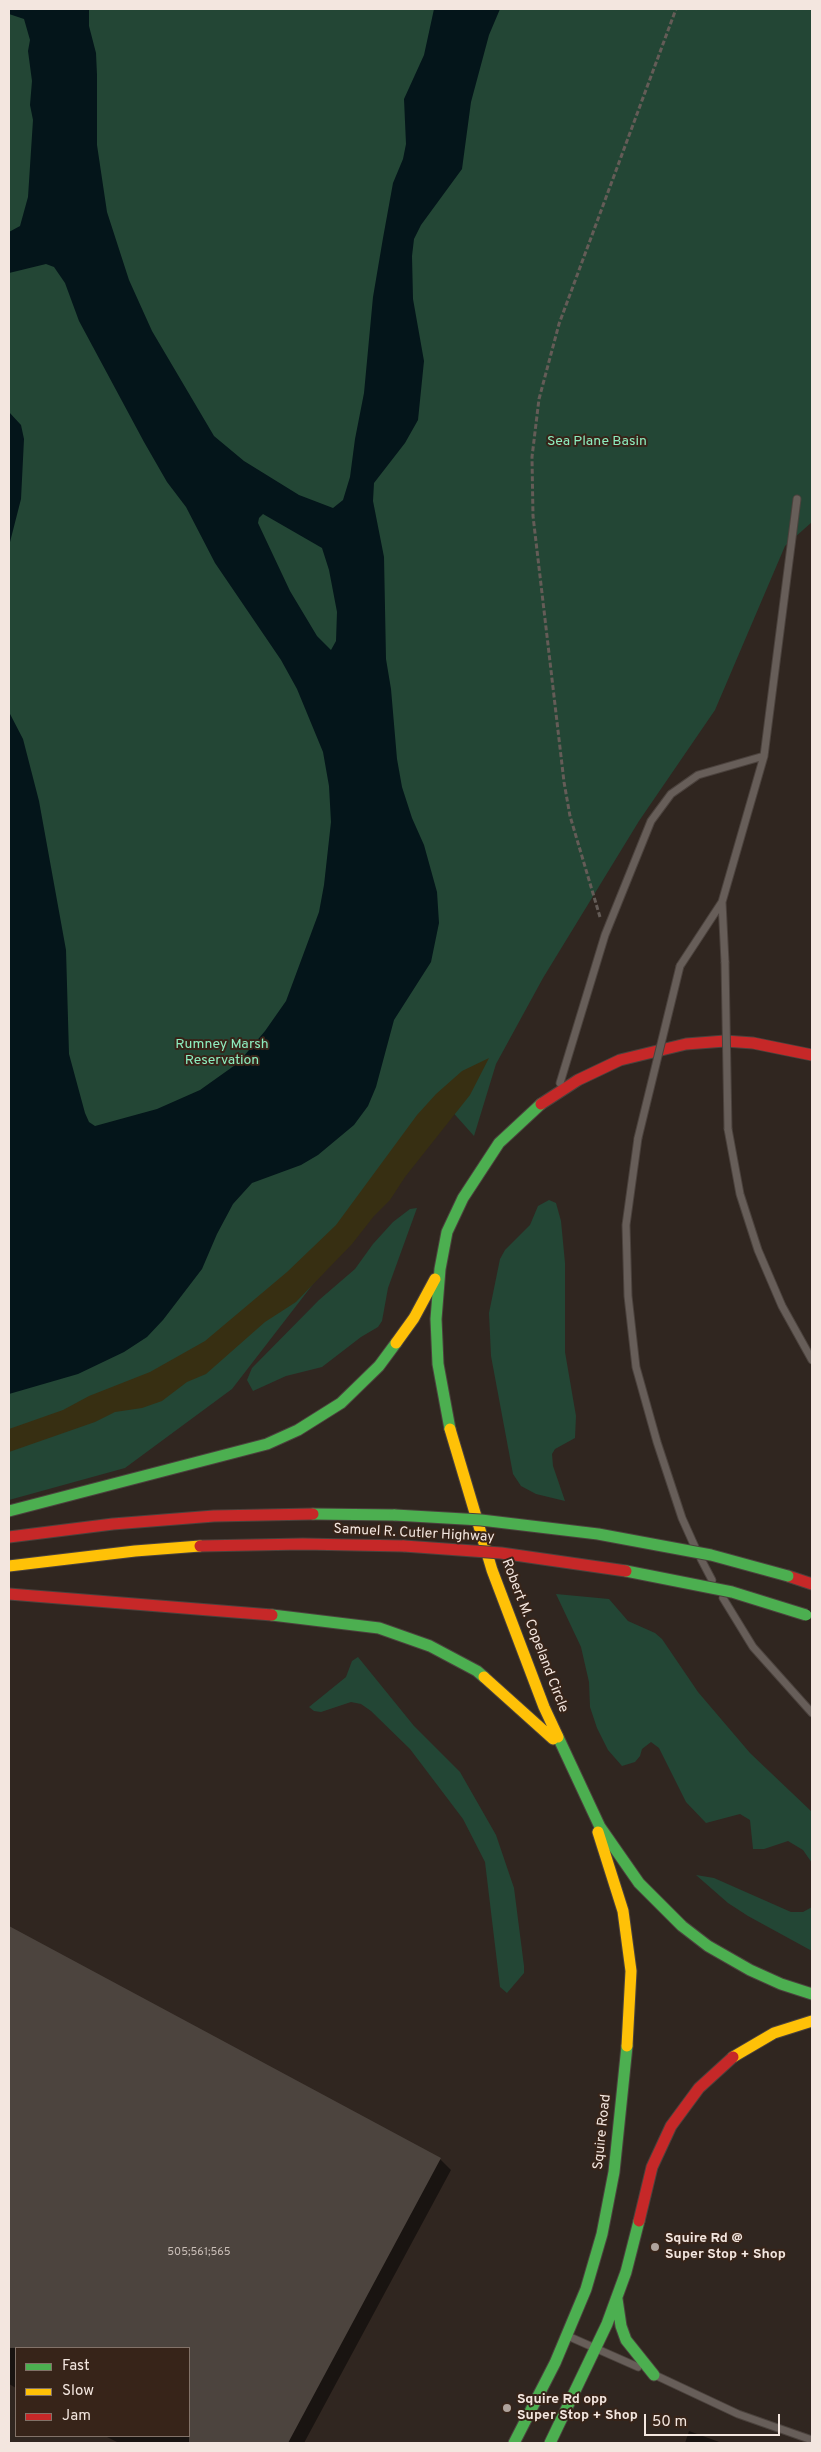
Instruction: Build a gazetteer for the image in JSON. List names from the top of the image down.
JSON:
{
  "streets": {
    "main road": ["Samuel R. Cutler Highway", "Robert M. Copeland Circle", "Squire Road"]
  },
  "crossings": [
    ["Robert M. Copeland Circle", "Squire Road"]
  ],
  "parks": ["Sea Plane Basin", "Rumney Marsh Reservation"],
  "places": ["Squire Rd @ Super Stop + Shop", "Squire Rd opp Super Stop + Shop"],
  "house_numbers": ["505;561;565"],
  "legend": ["Fast", "Slow", "Jam"],
  "scale_bar": "50 m"
}
